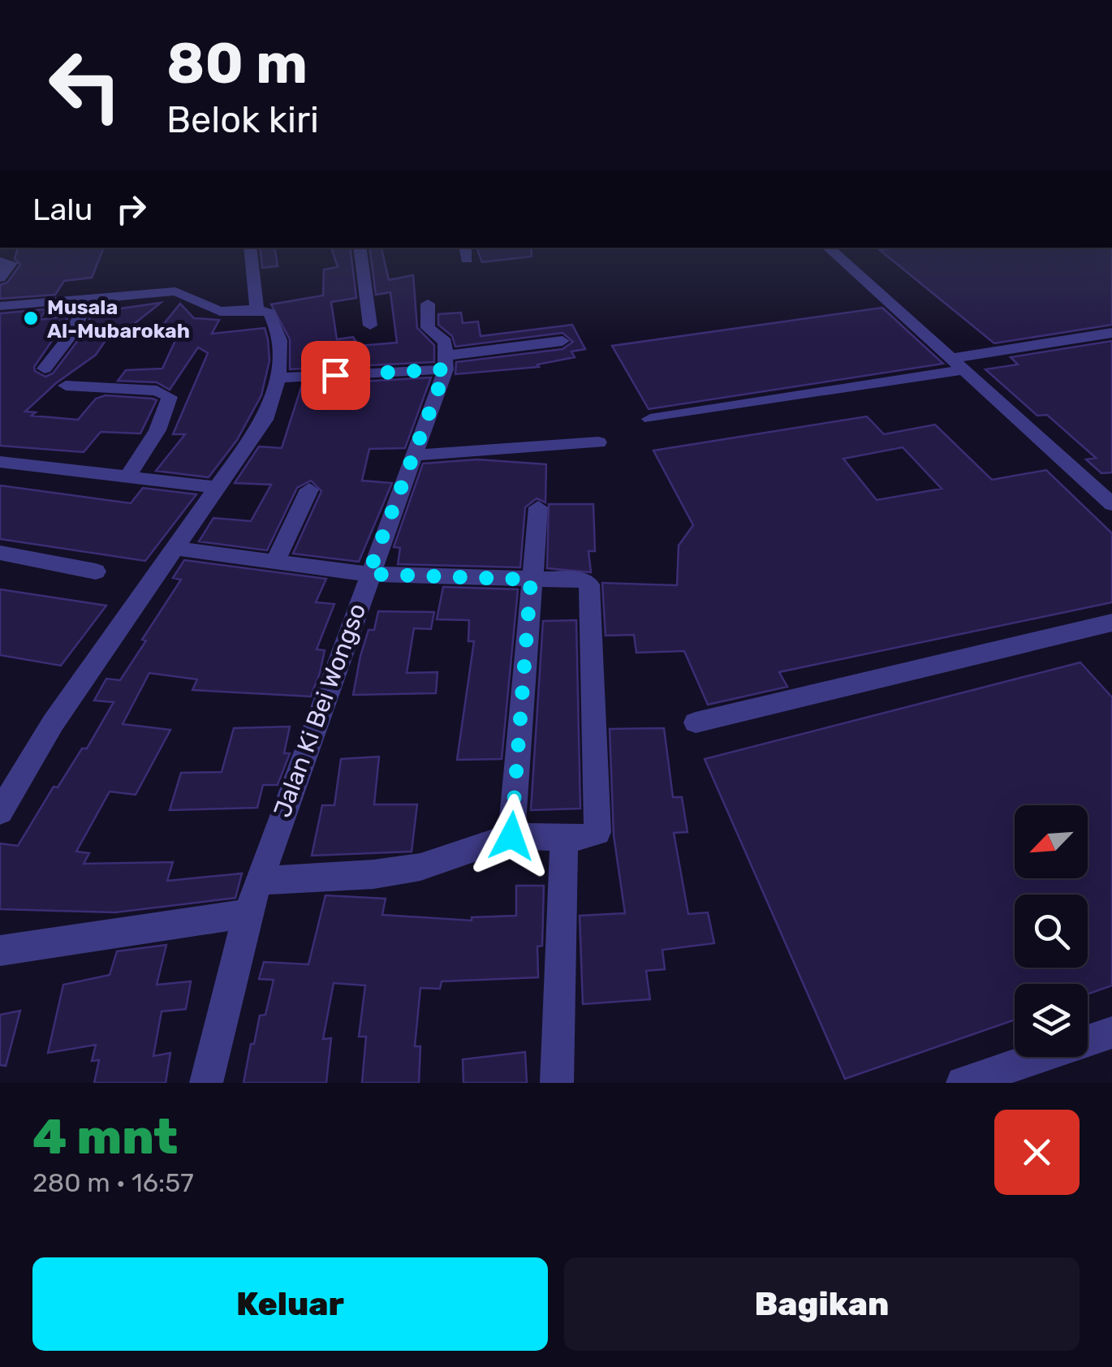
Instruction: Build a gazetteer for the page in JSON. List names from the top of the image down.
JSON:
{
  "streets": {
    "street": ["Jalan Ki Bei Wongso"]
  },
  "places": ["Musala Al-Mubarokah"],
  "north": "bottom left",
  "page": {
    "turn": ["80 m", "Belok kiri"],
    "then": "Lalu",
    "heading": ["4 mnt", "280 m · 16:57"],
    "buttons": ["Keluar", "Bagikan"]
  }
}
